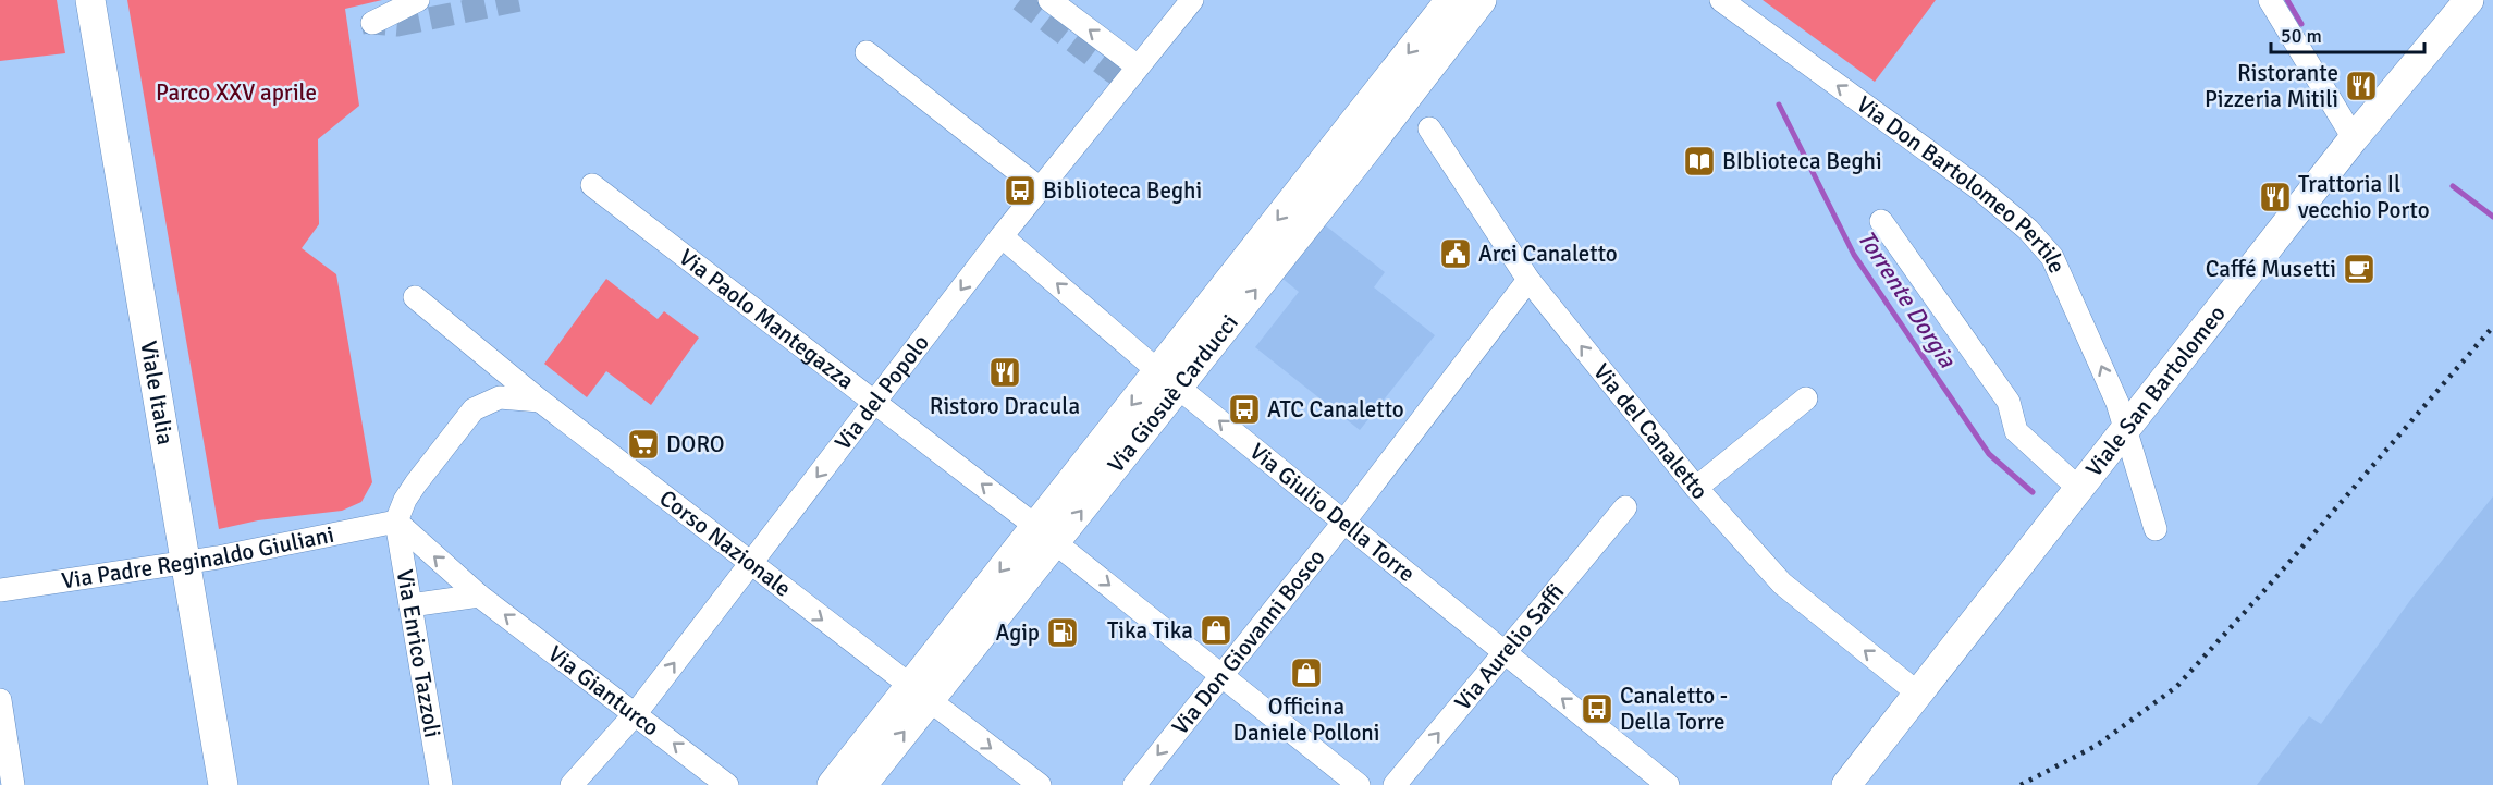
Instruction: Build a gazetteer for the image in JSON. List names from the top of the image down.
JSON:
{
  "streets": {
    "main road": ["Viale San Bartolomeo", "Viale Italia", "Via Giosuè Carducci"],
    "street": [
      "Via Don Bartolomeo Pertile",
      "Via Paolo Mantegazza",
      "Via del Popolo",
      "Via del Canaletto",
      "Via Giulio Della Torre",
      "Corso Nazionale",
      "Via Padre Reginaldo Giuliani",
      "Via Don Giovanni Bosco",
      "Via Aurelio Saffi",
      "Via Enrico Tazzoli",
      "Via Gianturco"
    ]
  },
  "crossings": [
    ["Via Don Bartolomeo Pertile", "Viale San Bartolomeo"],
    ["Via Paolo Mantegazza", "Via del Popolo"],
    ["Via Paolo Mantegazza", "Via Giosuè Carducci"],
    ["Via Paolo Mantegazza", "Via Don Giovanni Bosco"],
    ["Viale San Bartolomeo", "Via del Canaletto"],
    ["Viale Italia", "Via Padre Reginaldo Giuliani"],
    ["Via del Popolo", "Via Giulio Della Torre"],
    ["Via del Popolo", "Corso Nazionale"],
    ["Via del Popolo", "Via Gianturco"],
    ["Via Giosuè Carducci", "Via Giulio Della Torre"],
    ["Via Giosuè Carducci", "Corso Nazionale"],
    ["Via del Canaletto", "Via Don Giovanni Bosco"],
    ["Via Giulio Della Torre", "Via Don Giovanni Bosco"],
    ["Via Giulio Della Torre", "Via Aurelio Saffi"],
    ["Via Padre Reginaldo Giuliani", "Via Enrico Tazzoli"],
    ["Via Padre Reginaldo Giuliani", "Via Gianturco"],
    ["Via Enrico Tazzoli", "Via Gianturco"]
  ],
  "one_way": [
    "Via del Canaletto",
    "Via Giulio Della Torre",
    "Corso Nazionale",
    "Via Aurelio Saffi",
    "Via Gianturco"
  ],
  "water": ["Torrente Dorgia"],
  "parks": ["Parco XXV aprile"],
  "places": {
    "restaurant": ["Ristorante Pizzeria Mitili", "Trattoria Il vecchio Porto", "Ristoro Dracula"],
    "library": ["BIblioteca Beghi"],
    "bus stop": ["Biblioteca Beghi", "ATC Canaletto", "Canaletto - Della Torre"],
    "public building": ["Arci Canaletto"],
    "cafe": ["Caffé Musetti"],
    "supermarket": ["DORO"],
    "shop": ["Tika Tika", "Officina Daniele Polloni"],
    "fuel station": ["Agip"]
  },
  "scale_bar": "50 m"
}
